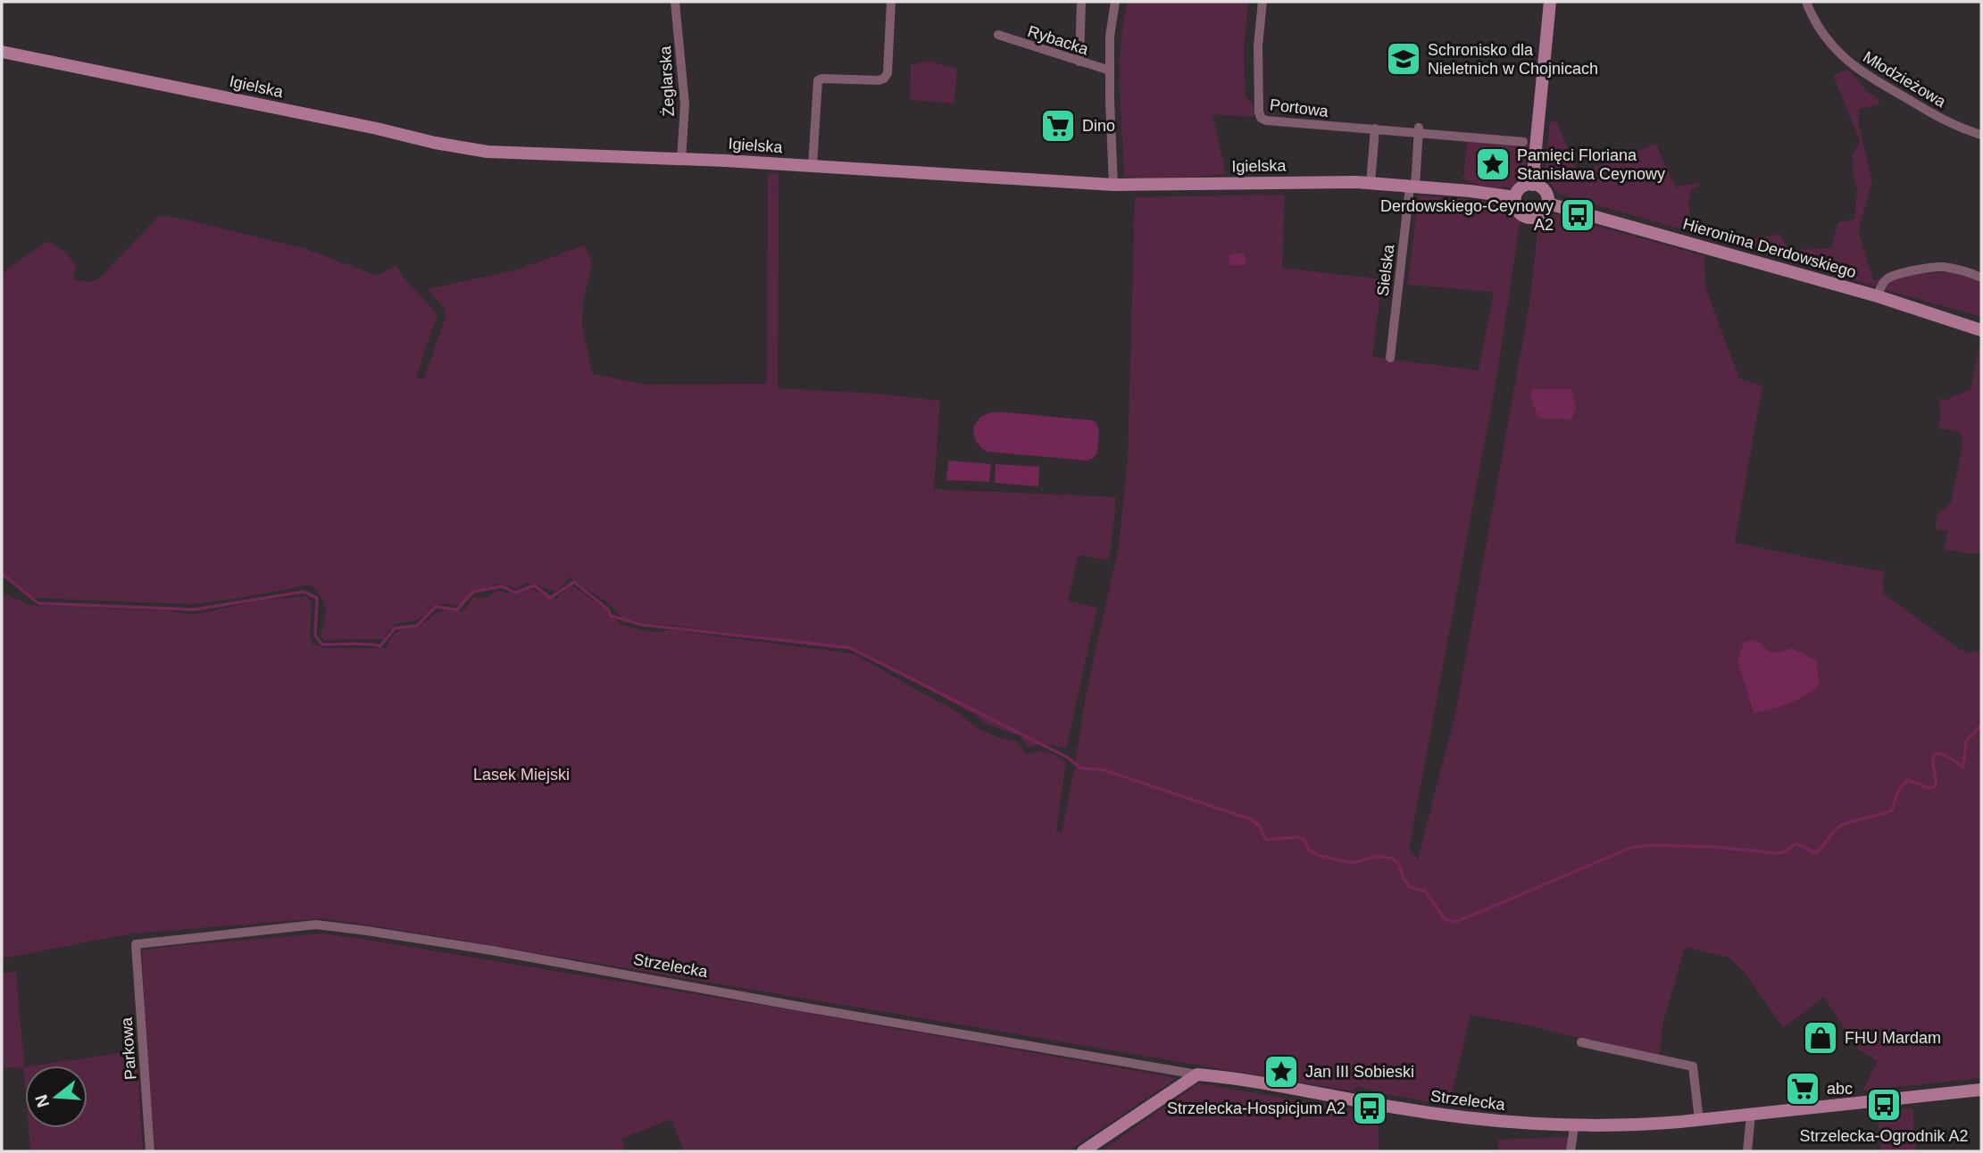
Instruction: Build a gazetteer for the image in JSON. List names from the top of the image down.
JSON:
{
  "streets": {
    "street": [
      "Rybacka",
      "Młodzieżowa",
      "Żeglarska",
      "Igielska",
      "Portowa",
      "Hieronima Derdowskiego",
      "Sielska",
      "Strzelecka",
      "Parkowa"
    ]
  },
  "crossings": [
    ["Rybacka", "Igielska"],
    ["Żeglarska", "Igielska"],
    ["Igielska", "Hieronima Derdowskiego"],
    ["Igielska", "Sielska"],
    ["Strzelecka", "Parkowa"]
  ],
  "parks": ["Lasek Miejski"],
  "places": {
    "school or university": ["Schronisko dla Nieletnich w Chojnicach"],
    "supermarket": ["Dino", "abc"],
    "place": ["Pamięci Floriana Stanisława Ceynowy", "Jan III Sobieski"],
    "bus stop": ["Derdowskiego-Ceynowy A2", "Strzelecka-Ogrodnik A2", "Strzelecka-Hospicjum A2"],
    "shop": ["FHU Mardam"]
  },
  "north": "left"
}
